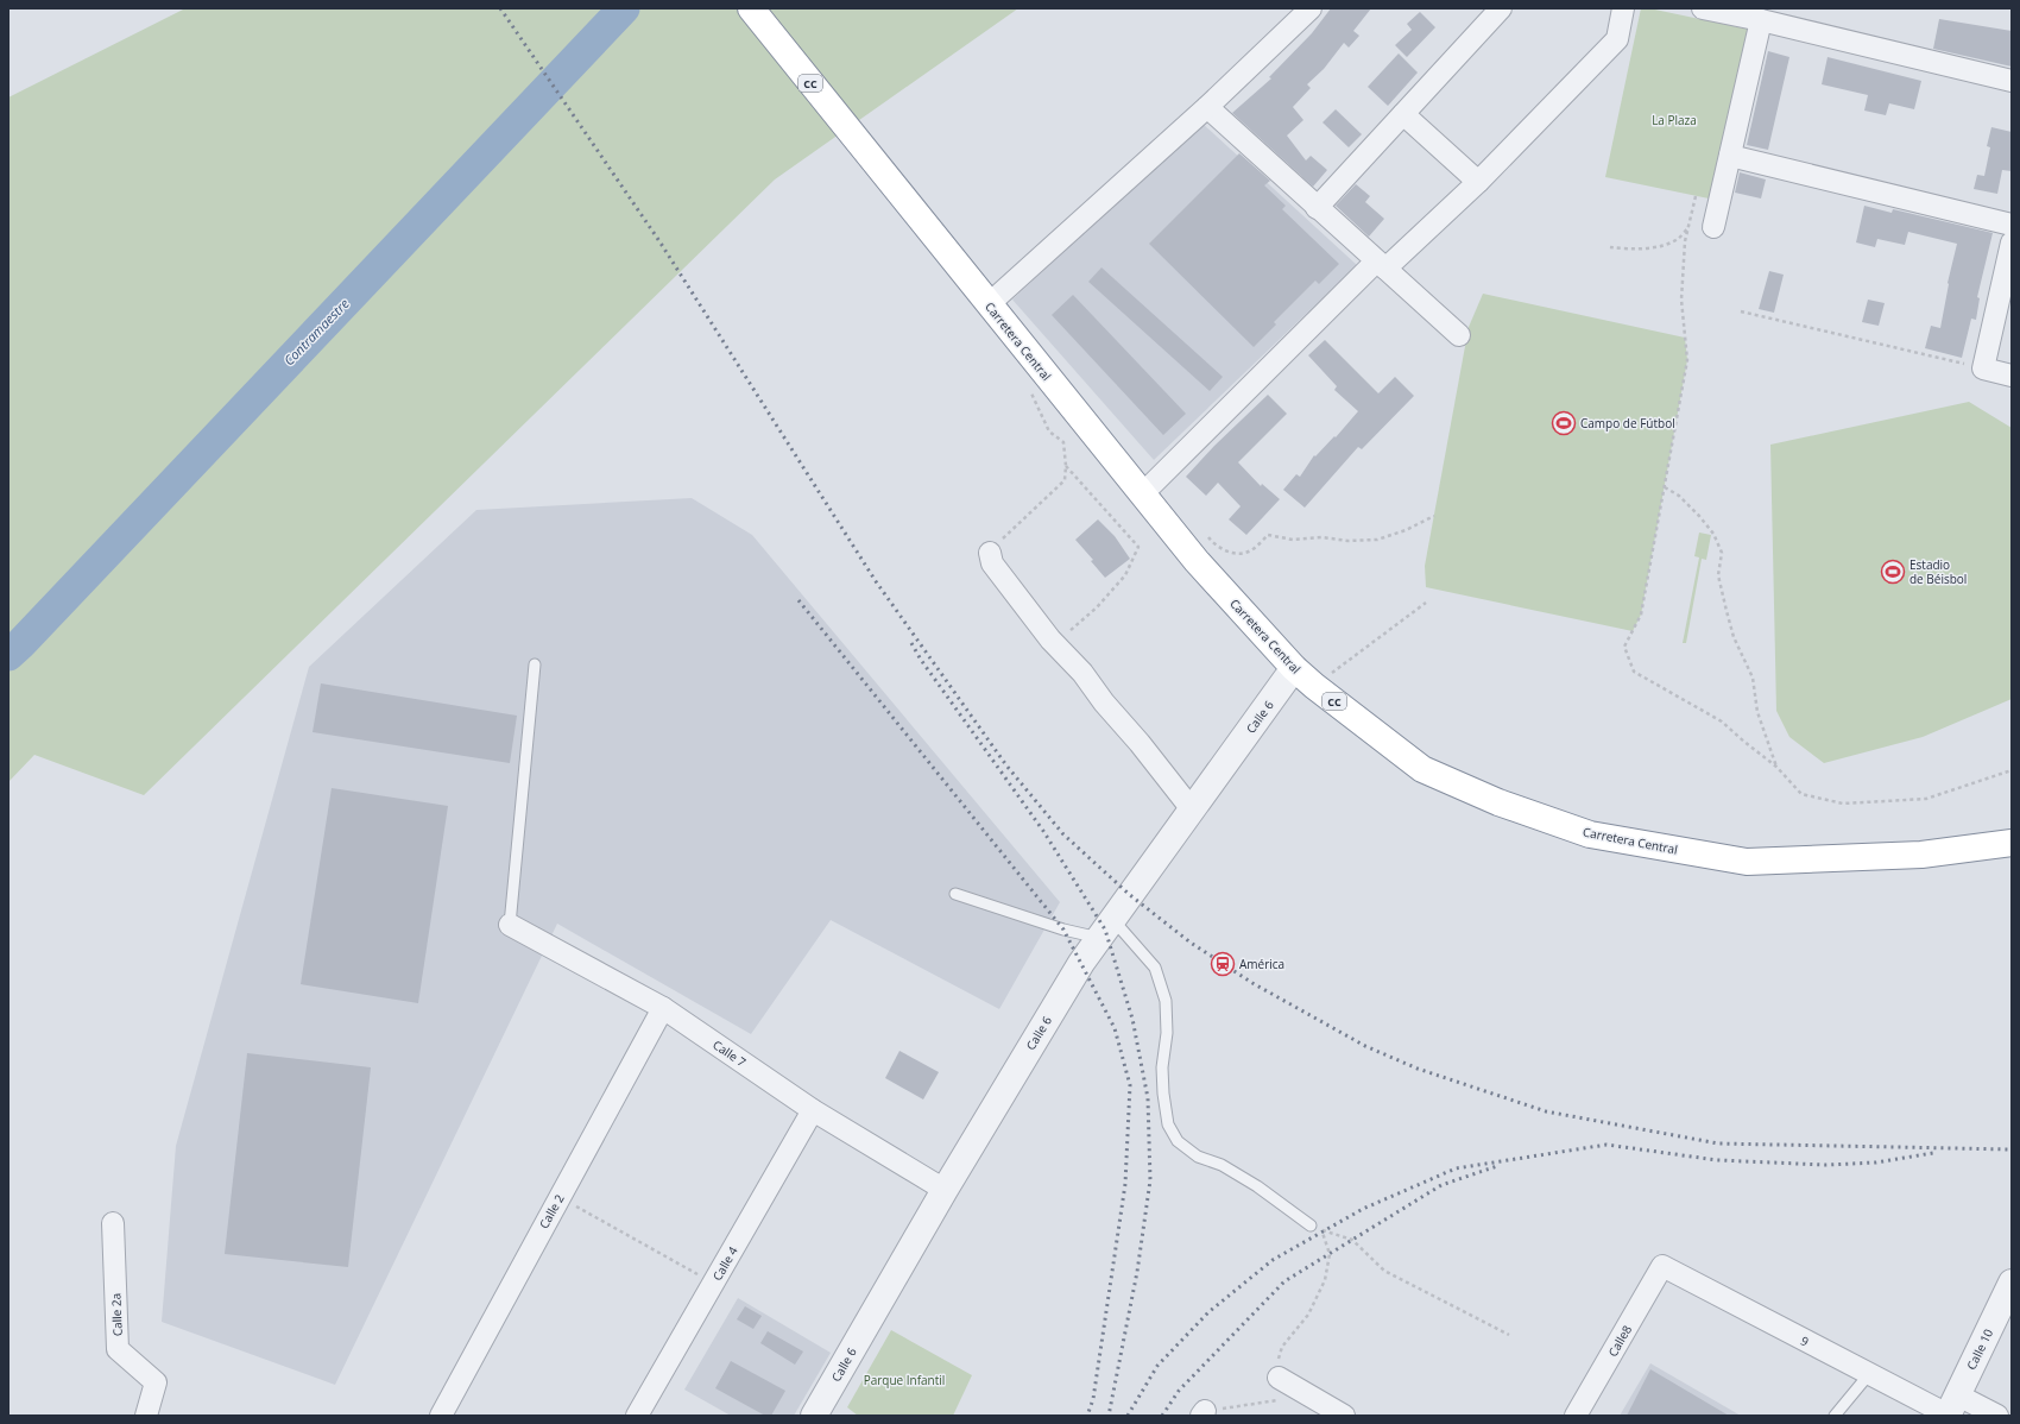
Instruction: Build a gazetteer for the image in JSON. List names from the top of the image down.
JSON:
{
  "streets": {
    "highway": ["CC", "Carretera Central"],
    "street": [
      "Calle 6",
      "Calle 7",
      "Calle 2",
      "Calle 4",
      "Calle 2a",
      "Calle8",
      "9",
      "Calle 10"
    ]
  },
  "crossings": [
    ["Carretera Central", "Calle 6"],
    ["Calle 6", "Calle 7"],
    ["Calle 7", "Calle 2"],
    ["Calle 7", "Calle 4"],
    ["Calle8", "9"],
    ["9", "Calle 10"]
  ],
  "water": ["Contramaestre"],
  "parks": ["La Plaza", "Parque Infantil"],
  "places": {
    "sports": ["Campo de Fútbol", "Estadio de Béisbol"],
    "station": ["América"]
  }
}
